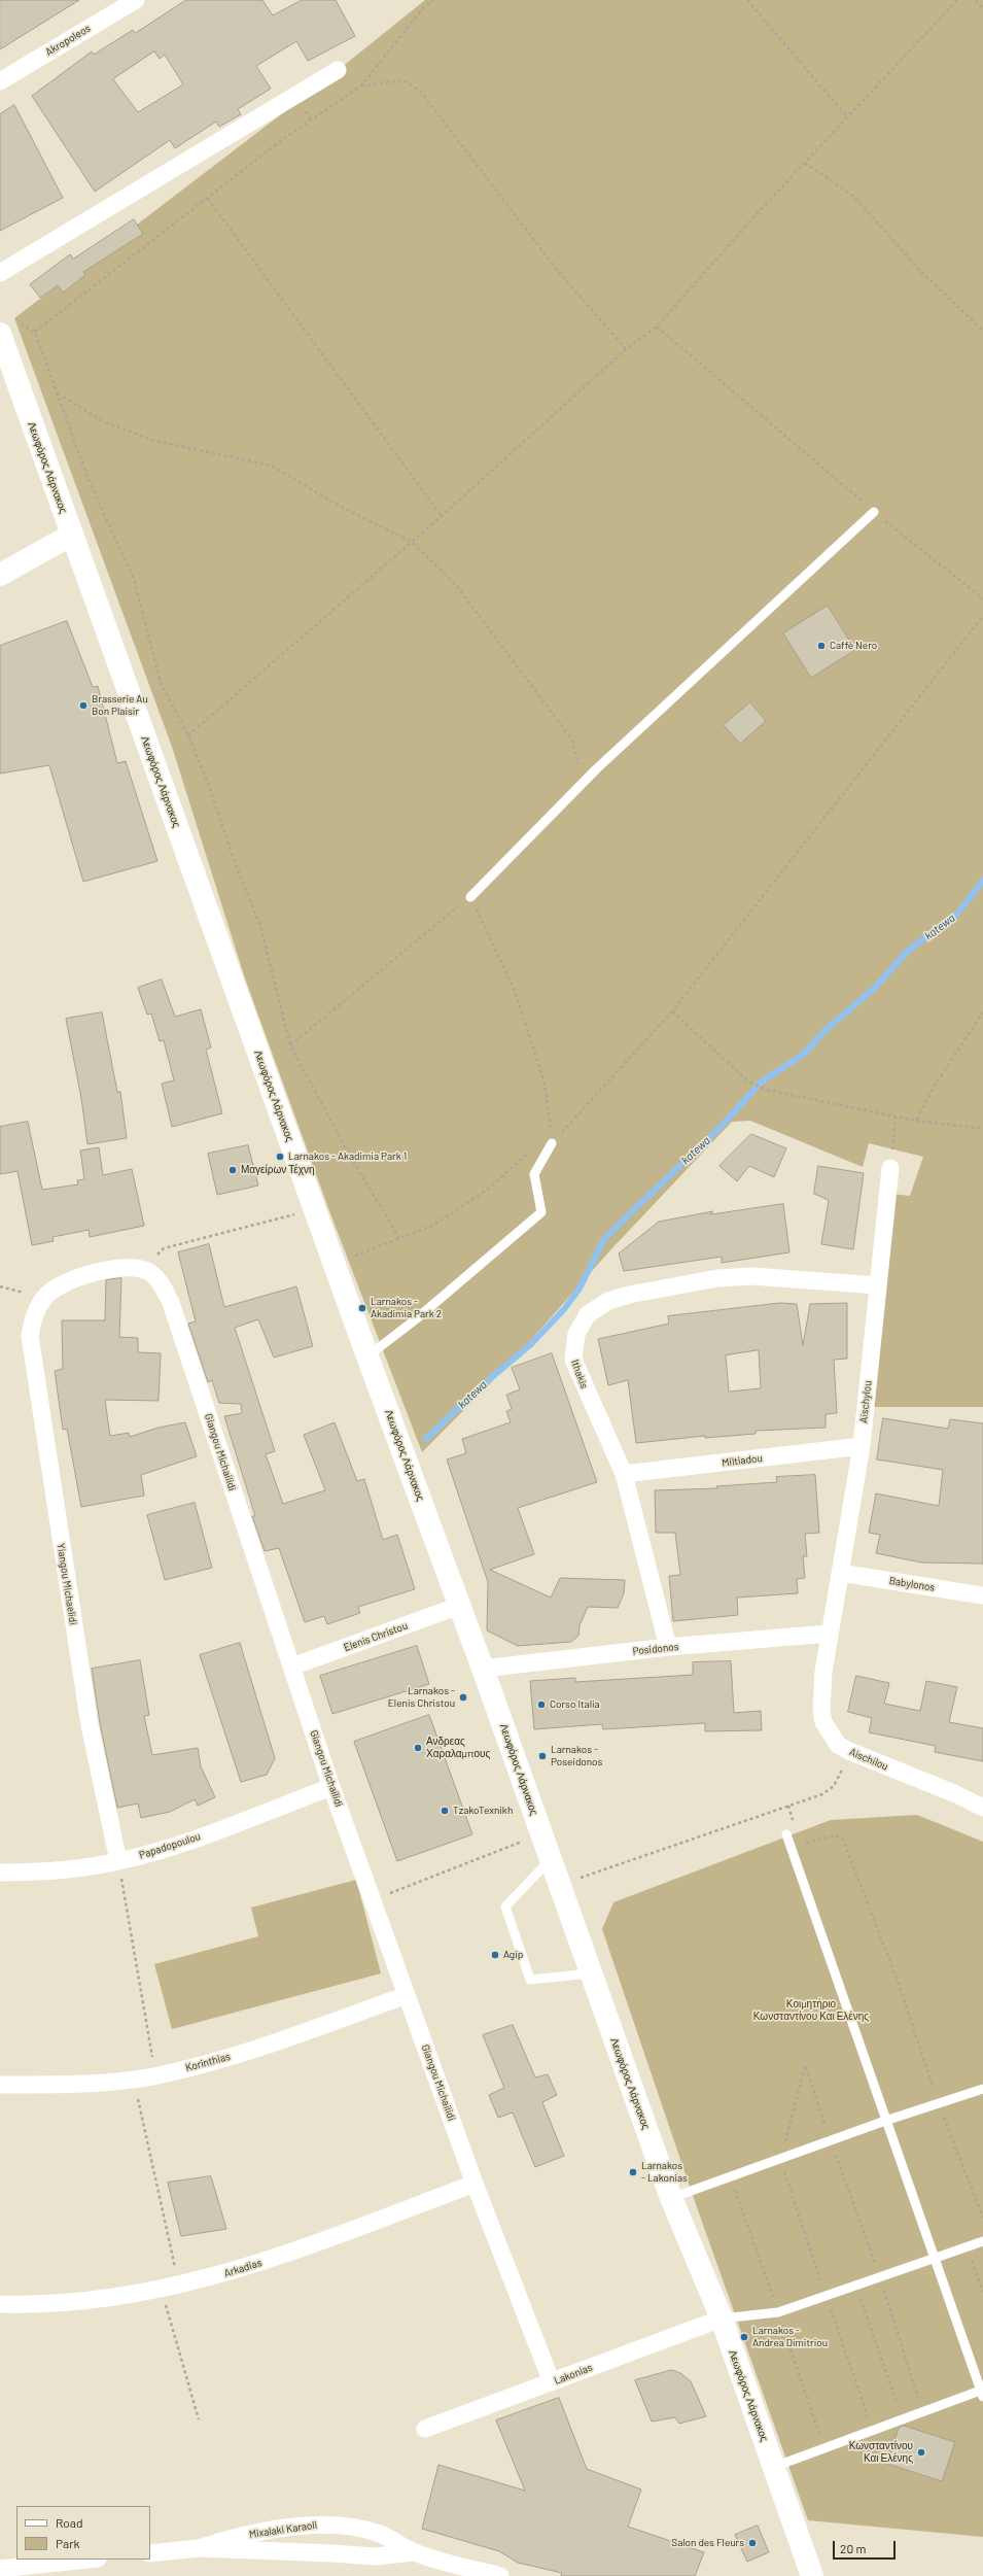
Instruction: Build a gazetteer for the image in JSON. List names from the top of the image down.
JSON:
{
  "streets": {
    "main road": ["Λεωφόρος Λάρνακος"],
    "street": [
      "Akropoleos",
      "Ithakis",
      "Aischylou",
      "Giangou Michailidi",
      "Miltiadou",
      "Yiangou Michaelidi",
      "Babylonos",
      "Elenis Christou",
      "Posidonos",
      "Aischilou",
      "Papadopoulou",
      "Korinthias",
      "Arkadias",
      "Lakonias",
      "Mixalaki Karaoli"
    ]
  },
  "crossings": [
    ["Λεωφόρος Λάρνακος", "Elenis Christou"],
    ["Λεωφόρος Λάρνακος", "Posidonos"],
    ["Λεωφόρος Λάρνακος", "Lakonias"],
    ["Ithakis", "Aischylou"],
    ["Ithakis", "Miltiadou"],
    ["Ithakis", "Posidonos"],
    ["Aischylou", "Miltiadou"],
    ["Aischylou", "Babylonos"],
    ["Aischylou", "Posidonos"],
    ["Aischylou", "Aischilou"],
    ["Giangou Michailidi", "Elenis Christou"],
    ["Giangou Michailidi", "Papadopoulou"],
    ["Giangou Michailidi", "Korinthias"],
    ["Giangou Michailidi", "Arkadias"],
    ["Giangou Michailidi", "Lakonias"],
    ["Yiangou Michaelidi", "Papadopoulou"],
    ["Posidonos", "Aischilou"]
  ],
  "water": ["katewa"],
  "parks": ["Κοιμητήριο Κωνσταντίνου Και Ελένης"],
  "places": [
    "Caffè Nero",
    "Brasserie Au Bon Plaisir",
    "Larnakos - Akadimia Park 1",
    "Μαγείρων Τέχνη",
    "Larnakos - Akadimia Park 2",
    "Larnakos - Elenis Christou",
    "Corso Italia",
    "Ανδρεας Χαραλαμπους",
    "Larnakos - Poseidonos",
    "TzakoTexnikh",
    "Agip",
    "Larnakos - Lakonias",
    "Larnakos - Andrea Dimitriou",
    "Κωνσταντίνου Και Ελένης",
    "Salon des Fleurs"
  ],
  "legend": ["Road", "Park"],
  "scale_bar": "20 m"
}
